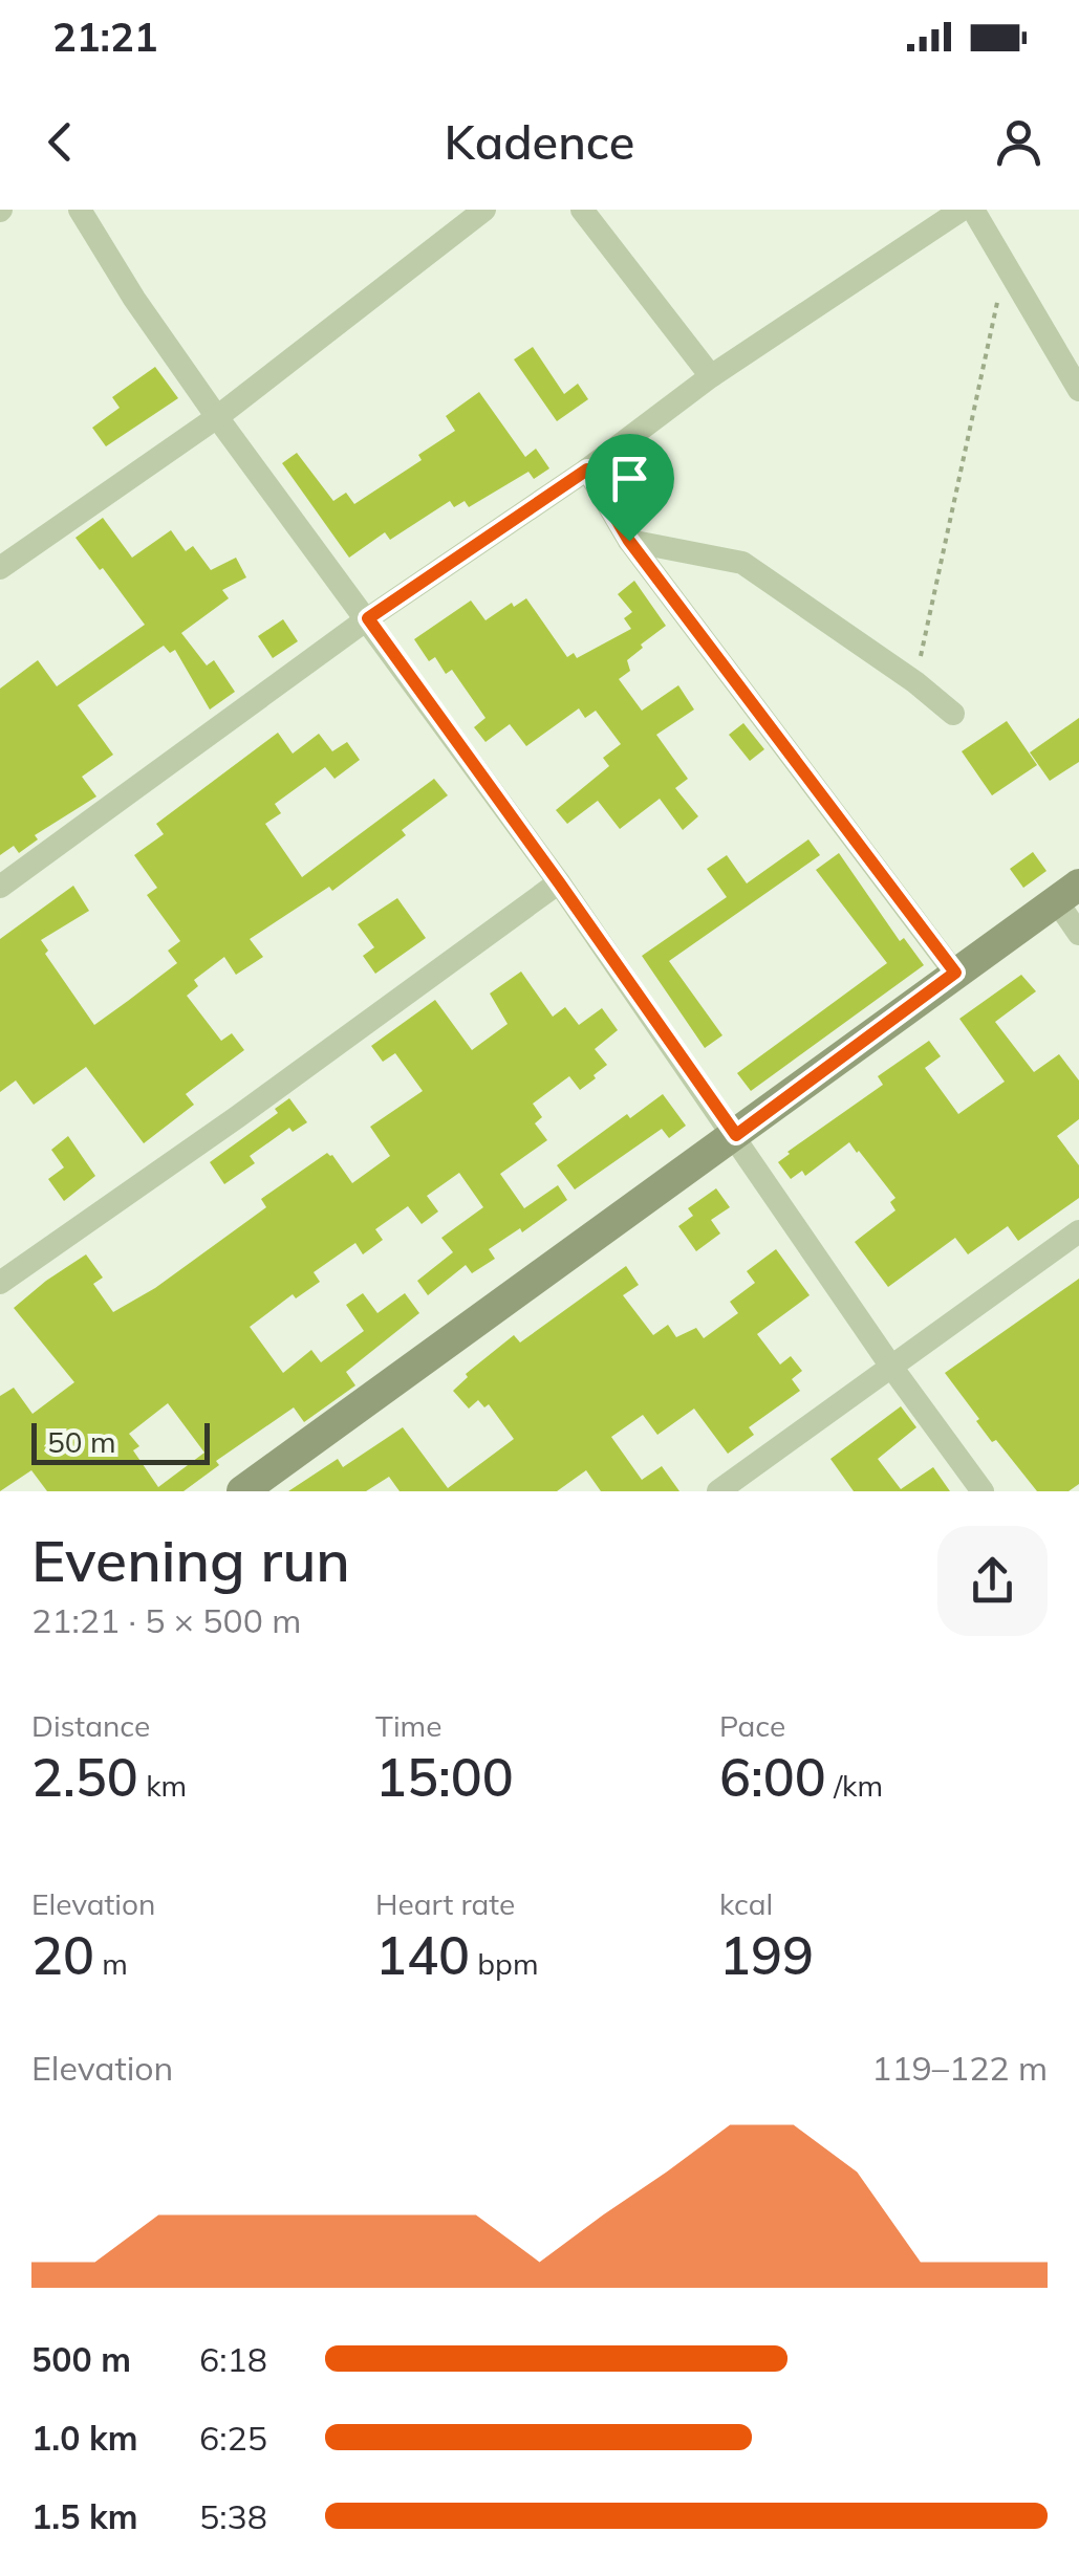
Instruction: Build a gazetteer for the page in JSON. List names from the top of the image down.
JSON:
{
  "scale_bar": "50 m",
  "page": {
    "status": "21:21",
    "header": "Kadence",
    "scale": "50 m",
    "heading": ["Evening run", "21:21 · 5 × 500 m"],
    "stats": [
      ["Distance", "2.50 km"],
      ["Time", "15:00"],
      ["Pace", "6:00 /km"],
      ["Elevation", "20 m"],
      ["Heart rate", "140 bpm"],
      ["kcal", "199"]
    ],
    "chart": ["Elevation", "119–122 m"],
    "list": [
      {
        "name": "500 m",
        "note": "6:18"
      },
      {
        "name": "1.0 km",
        "note": "6:25"
      },
      {
        "name": "1.5 km",
        "note": "5:38"
      }
    ]
  }
}
